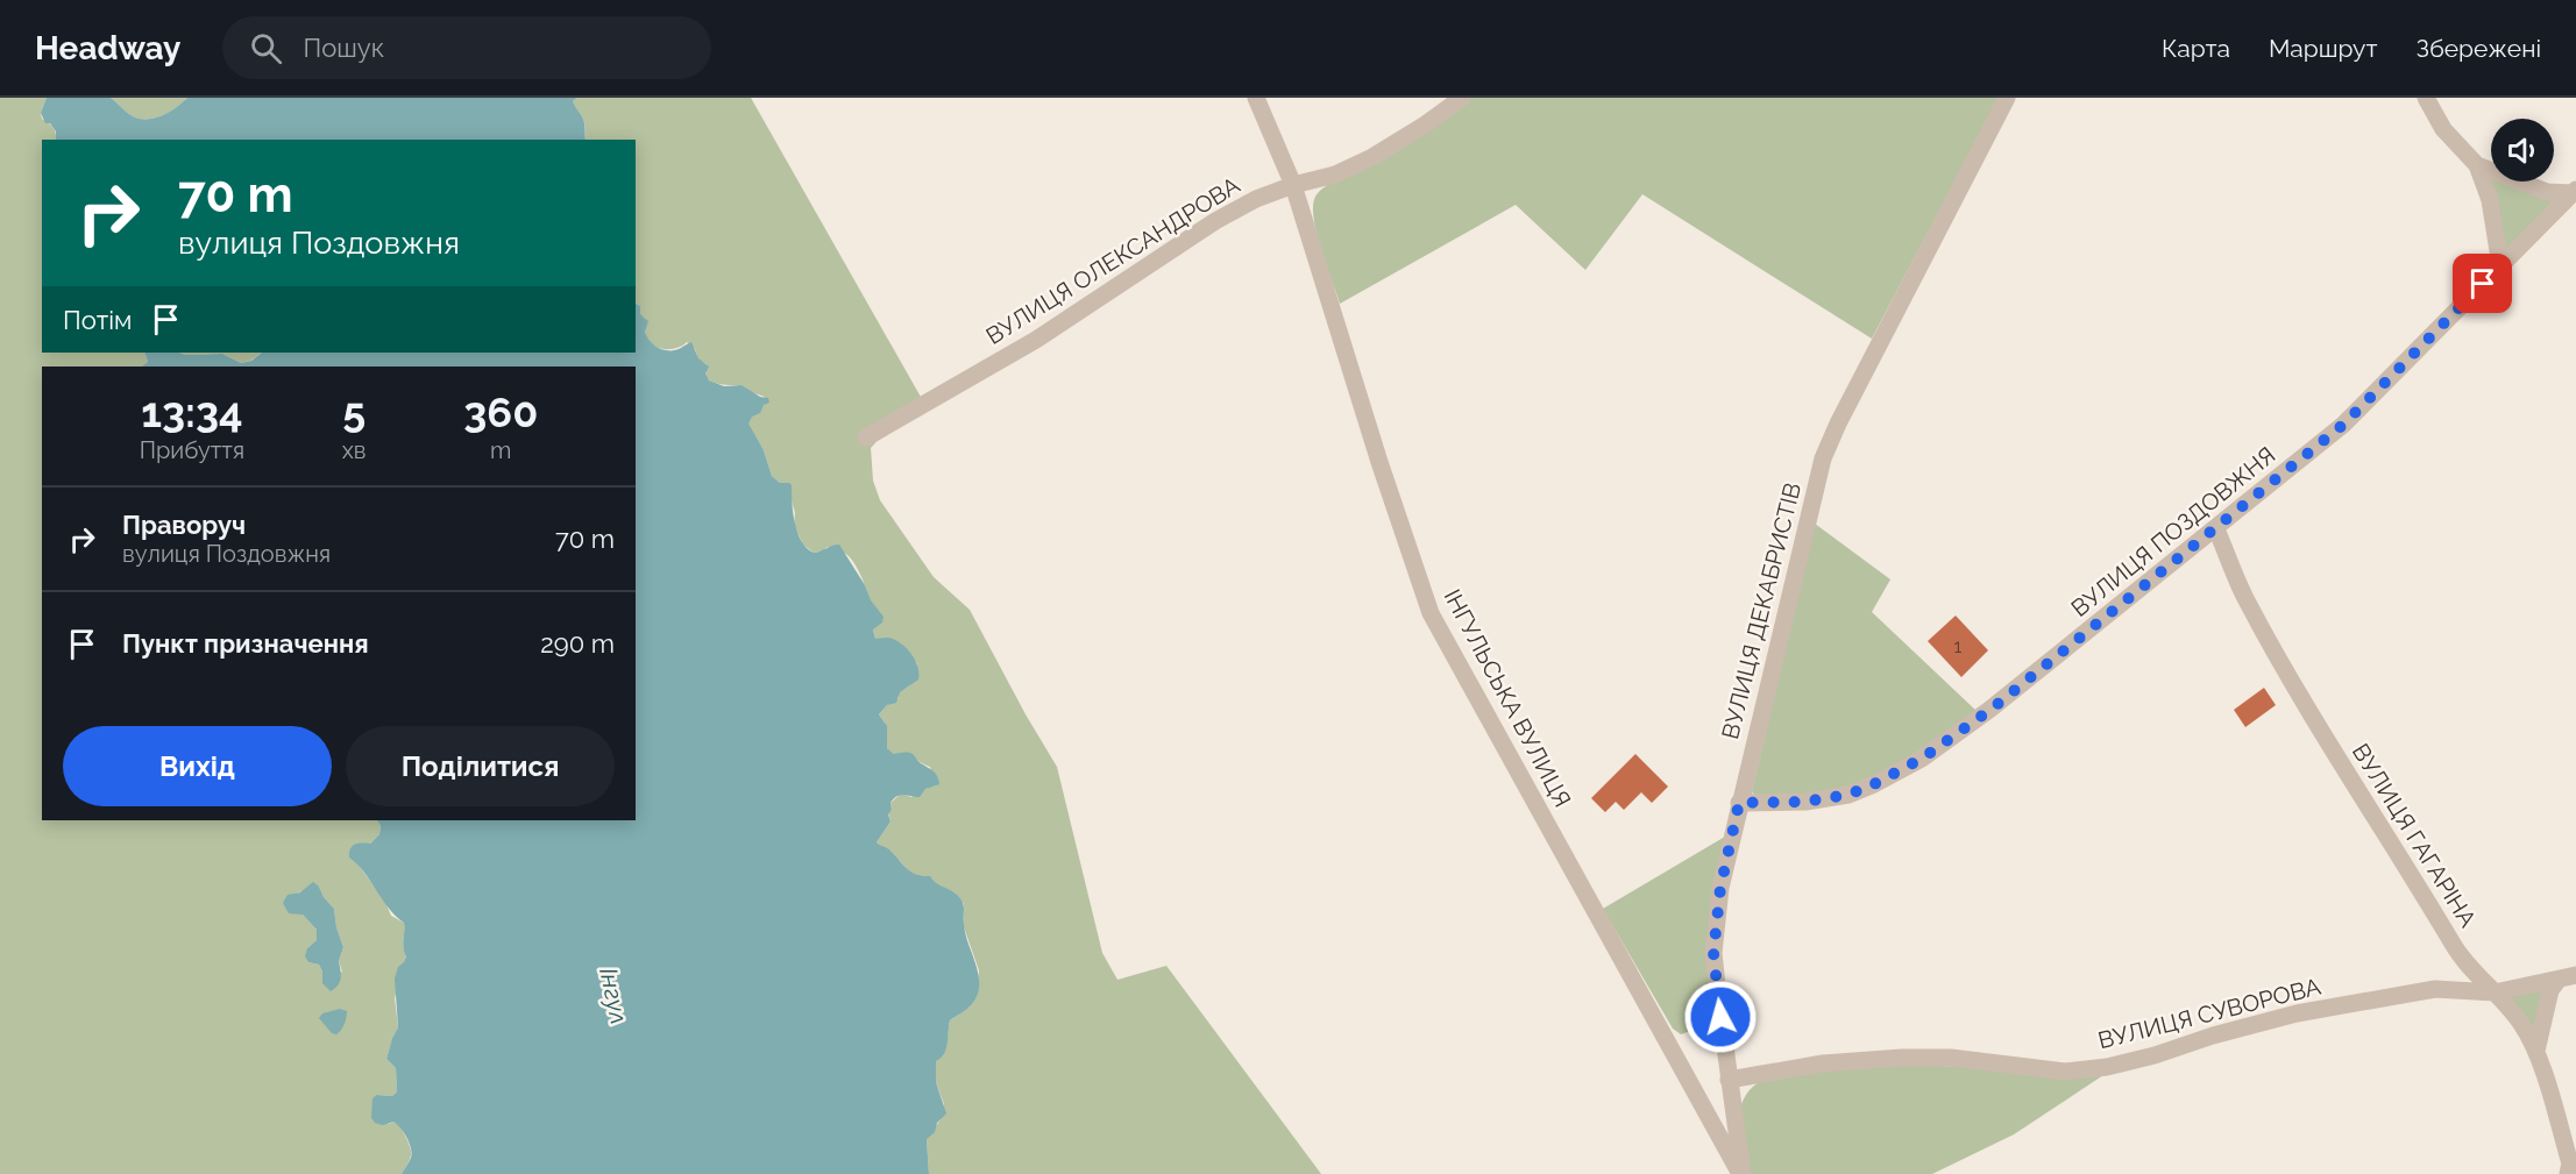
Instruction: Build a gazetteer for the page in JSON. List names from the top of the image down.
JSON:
{
  "streets": {
    "street": [
      "ВУЛИЦЯ ОЛЕКСАНДРОВА",
      "ВУЛИЦЯ ПОЗДОВЖНЯ",
      "ВУЛИЦЯ ДЕКАБРИСТІВ",
      "ІНГУЛЬСЬКА ВУЛИЦЯ",
      "ВУЛИЦЯ ГАГАРІНА",
      "ВУЛИЦЯ СУВОРОВА"
    ]
  },
  "crossings": [
    ["ВУЛИЦЯ ОЛЕКСАНДРОВА", "ІНГУЛЬСЬКА ВУЛИЦЯ"],
    ["ВУЛИЦЯ ПОЗДОВЖНЯ", "ВУЛИЦЯ ДЕКАБРИСТІВ"],
    ["ВУЛИЦЯ ПОЗДОВЖНЯ", "ВУЛИЦЯ ГАГАРІНА"],
    ["ВУЛИЦЯ ДЕКАБРИСТІВ", "ІНГУЛЬСЬКА ВУЛИЦЯ"],
    ["ВУЛИЦЯ ДЕКАБРИСТІВ", "ВУЛИЦЯ СУВОРОВА"],
    ["ВУЛИЦЯ ГАГАРІНА", "ВУЛИЦЯ СУВОРОВА"]
  ],
  "water": ["Інгул"],
  "house_numbers": ["1"],
  "page": {
    "header": "Headway",
    "search": "Пошук",
    "nav": ["Карта", "Маршрут", "Збережені"],
    "turn": ["70 m", "вулиця Поздовжня"],
    "then": "Потім",
    "eta": [
      "13:34",
      "Прибуття",
      "5",
      "хв",
      "360",
      "m"
    ],
    "list": [
      {
        "name": "Праворуч",
        "note": "вулиця Поздовжня",
        "value": "70 m"
      },
      {
        "name": "Пункт призначення",
        "value": "290 m"
      }
    ],
    "buttons": ["Вихід", "Поділитися"]
  }
}
